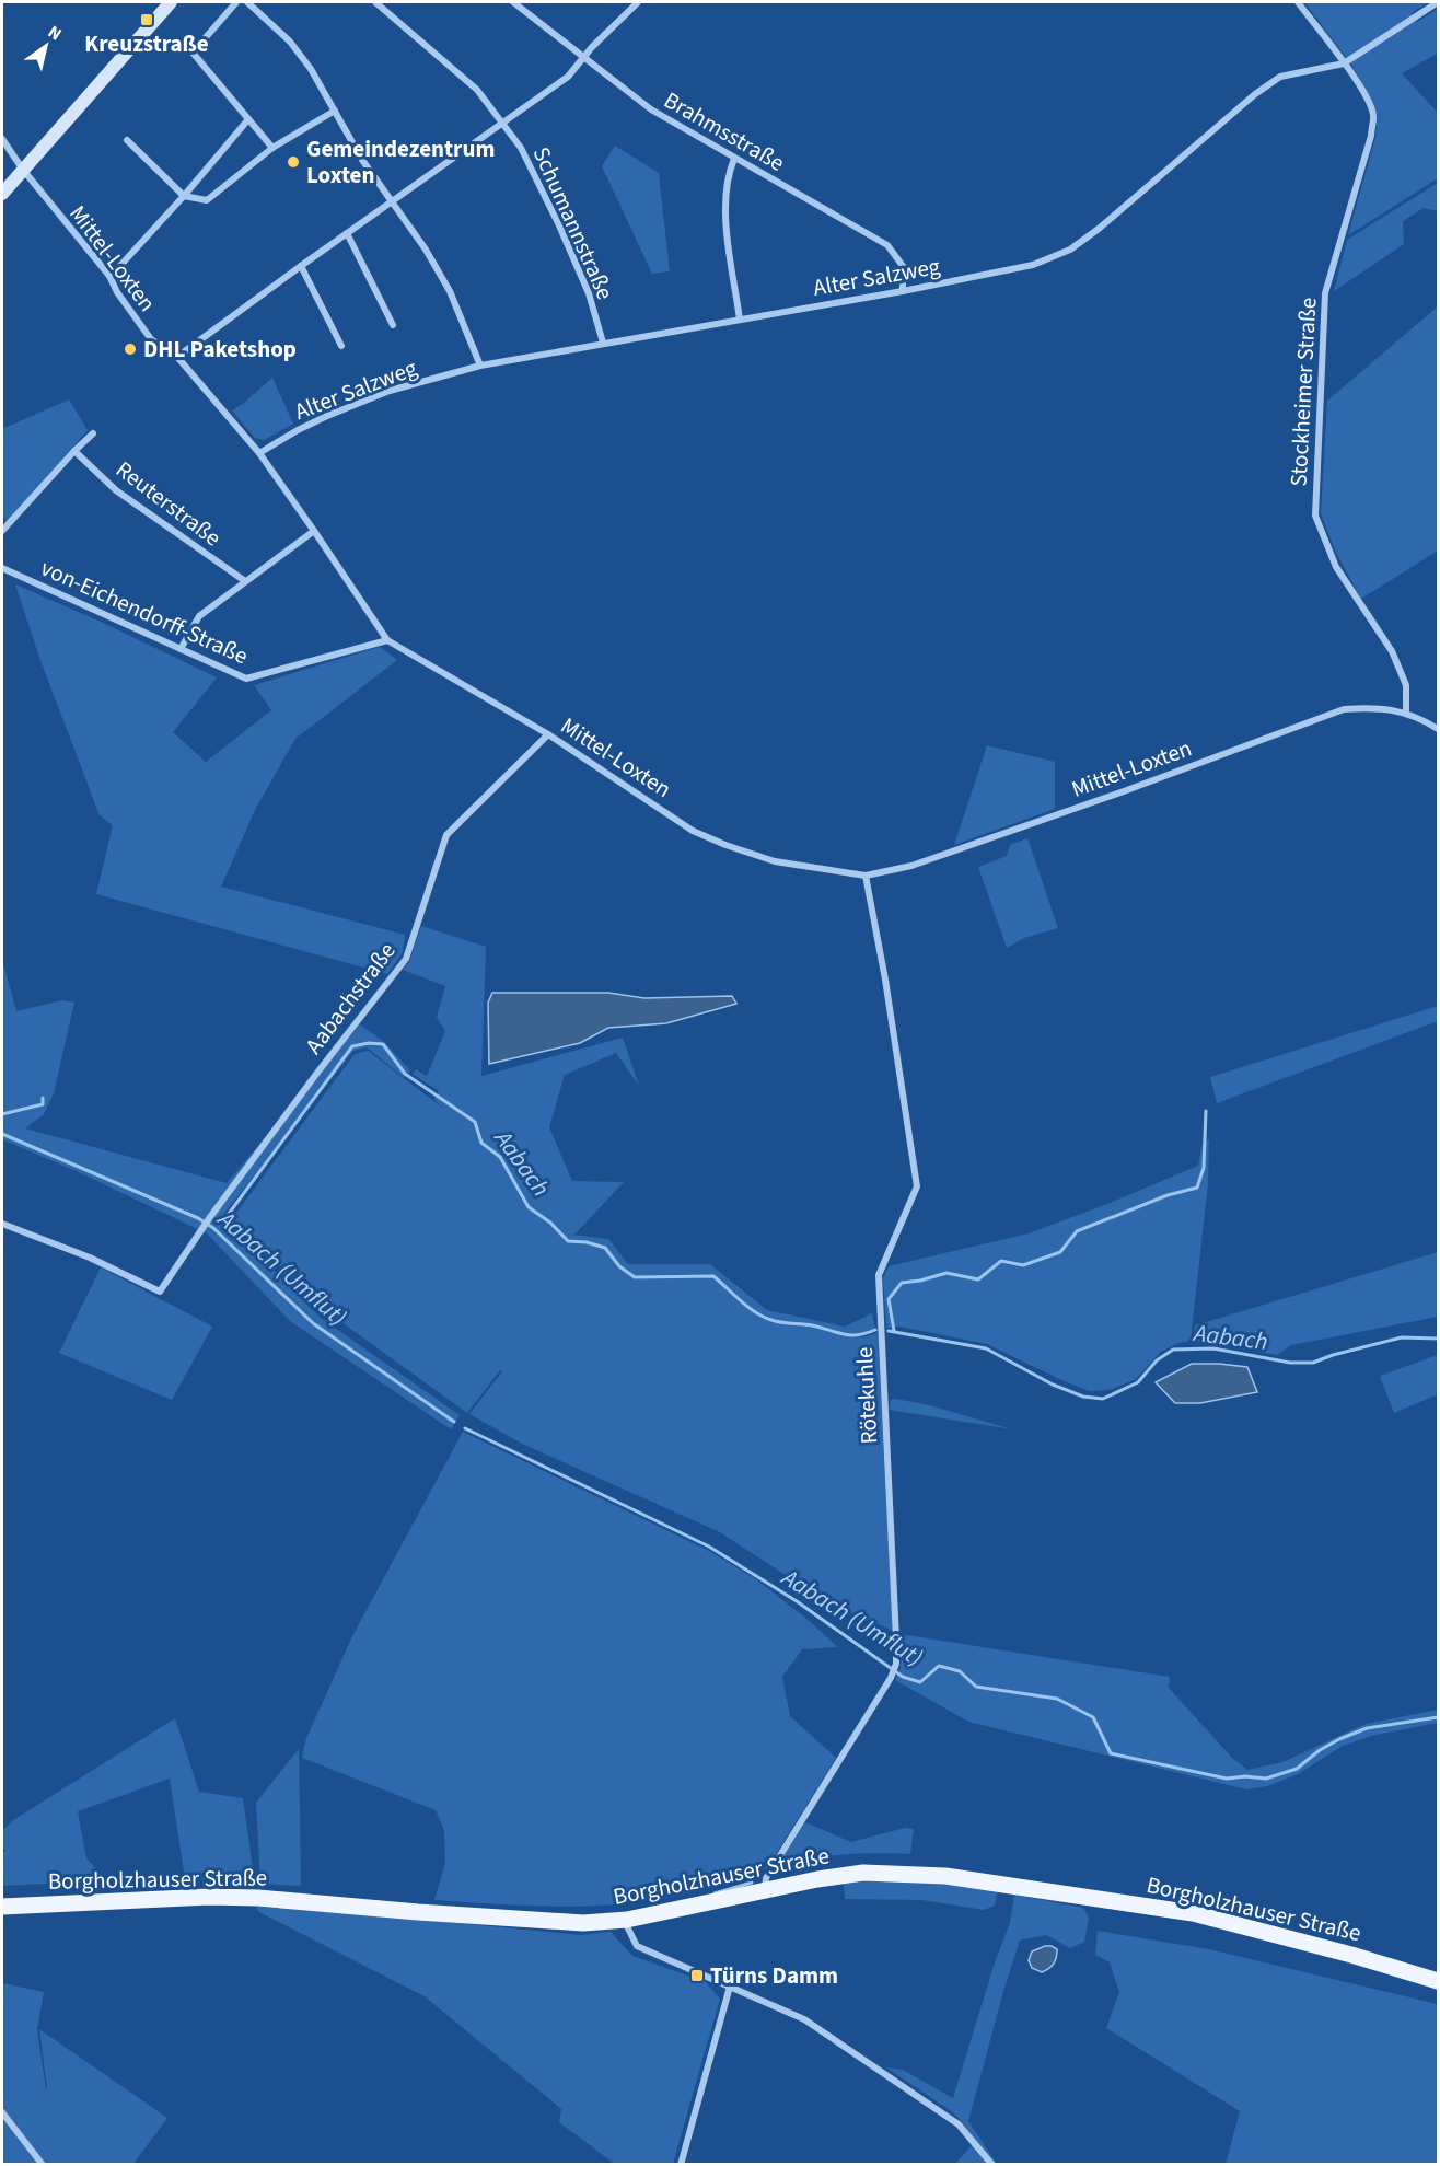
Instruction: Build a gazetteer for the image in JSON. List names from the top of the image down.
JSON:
{
  "streets": {
    "main road": ["Borgholzhauser Straße"],
    "street": [
      "Brahmsstraße",
      "Schumannstraße",
      "Mittel-Loxten",
      "Alter Salzweg",
      "Stockheimer Straße",
      "Reuterstraße",
      "von-Eichendorff-Straße",
      "Aabachstraße",
      "Rötekuhle"
    ]
  },
  "crossings": [
    ["Brahmsstraße", "Alter Salzweg"],
    ["Schumannstraße", "Alter Salzweg"],
    ["Mittel-Loxten", "Alter Salzweg"],
    ["Mittel-Loxten", "Stockheimer Straße"],
    ["Mittel-Loxten", "von-Eichendorff-Straße"],
    ["Mittel-Loxten", "Aabachstraße"],
    ["Mittel-Loxten", "Rötekuhle"],
    ["Alter Salzweg", "Stockheimer Straße"],
    ["Rötekuhle", "Borgholzhauser Straße"]
  ],
  "water": ["Aabach", "Aabach (Umflut)"],
  "places": {
    "transit": ["Kreuzstraße", "Türns Damm"],
    "other": ["Gemeindezentrum Loxten", "DHL Paketshop"]
  },
  "north": "top right"
}
